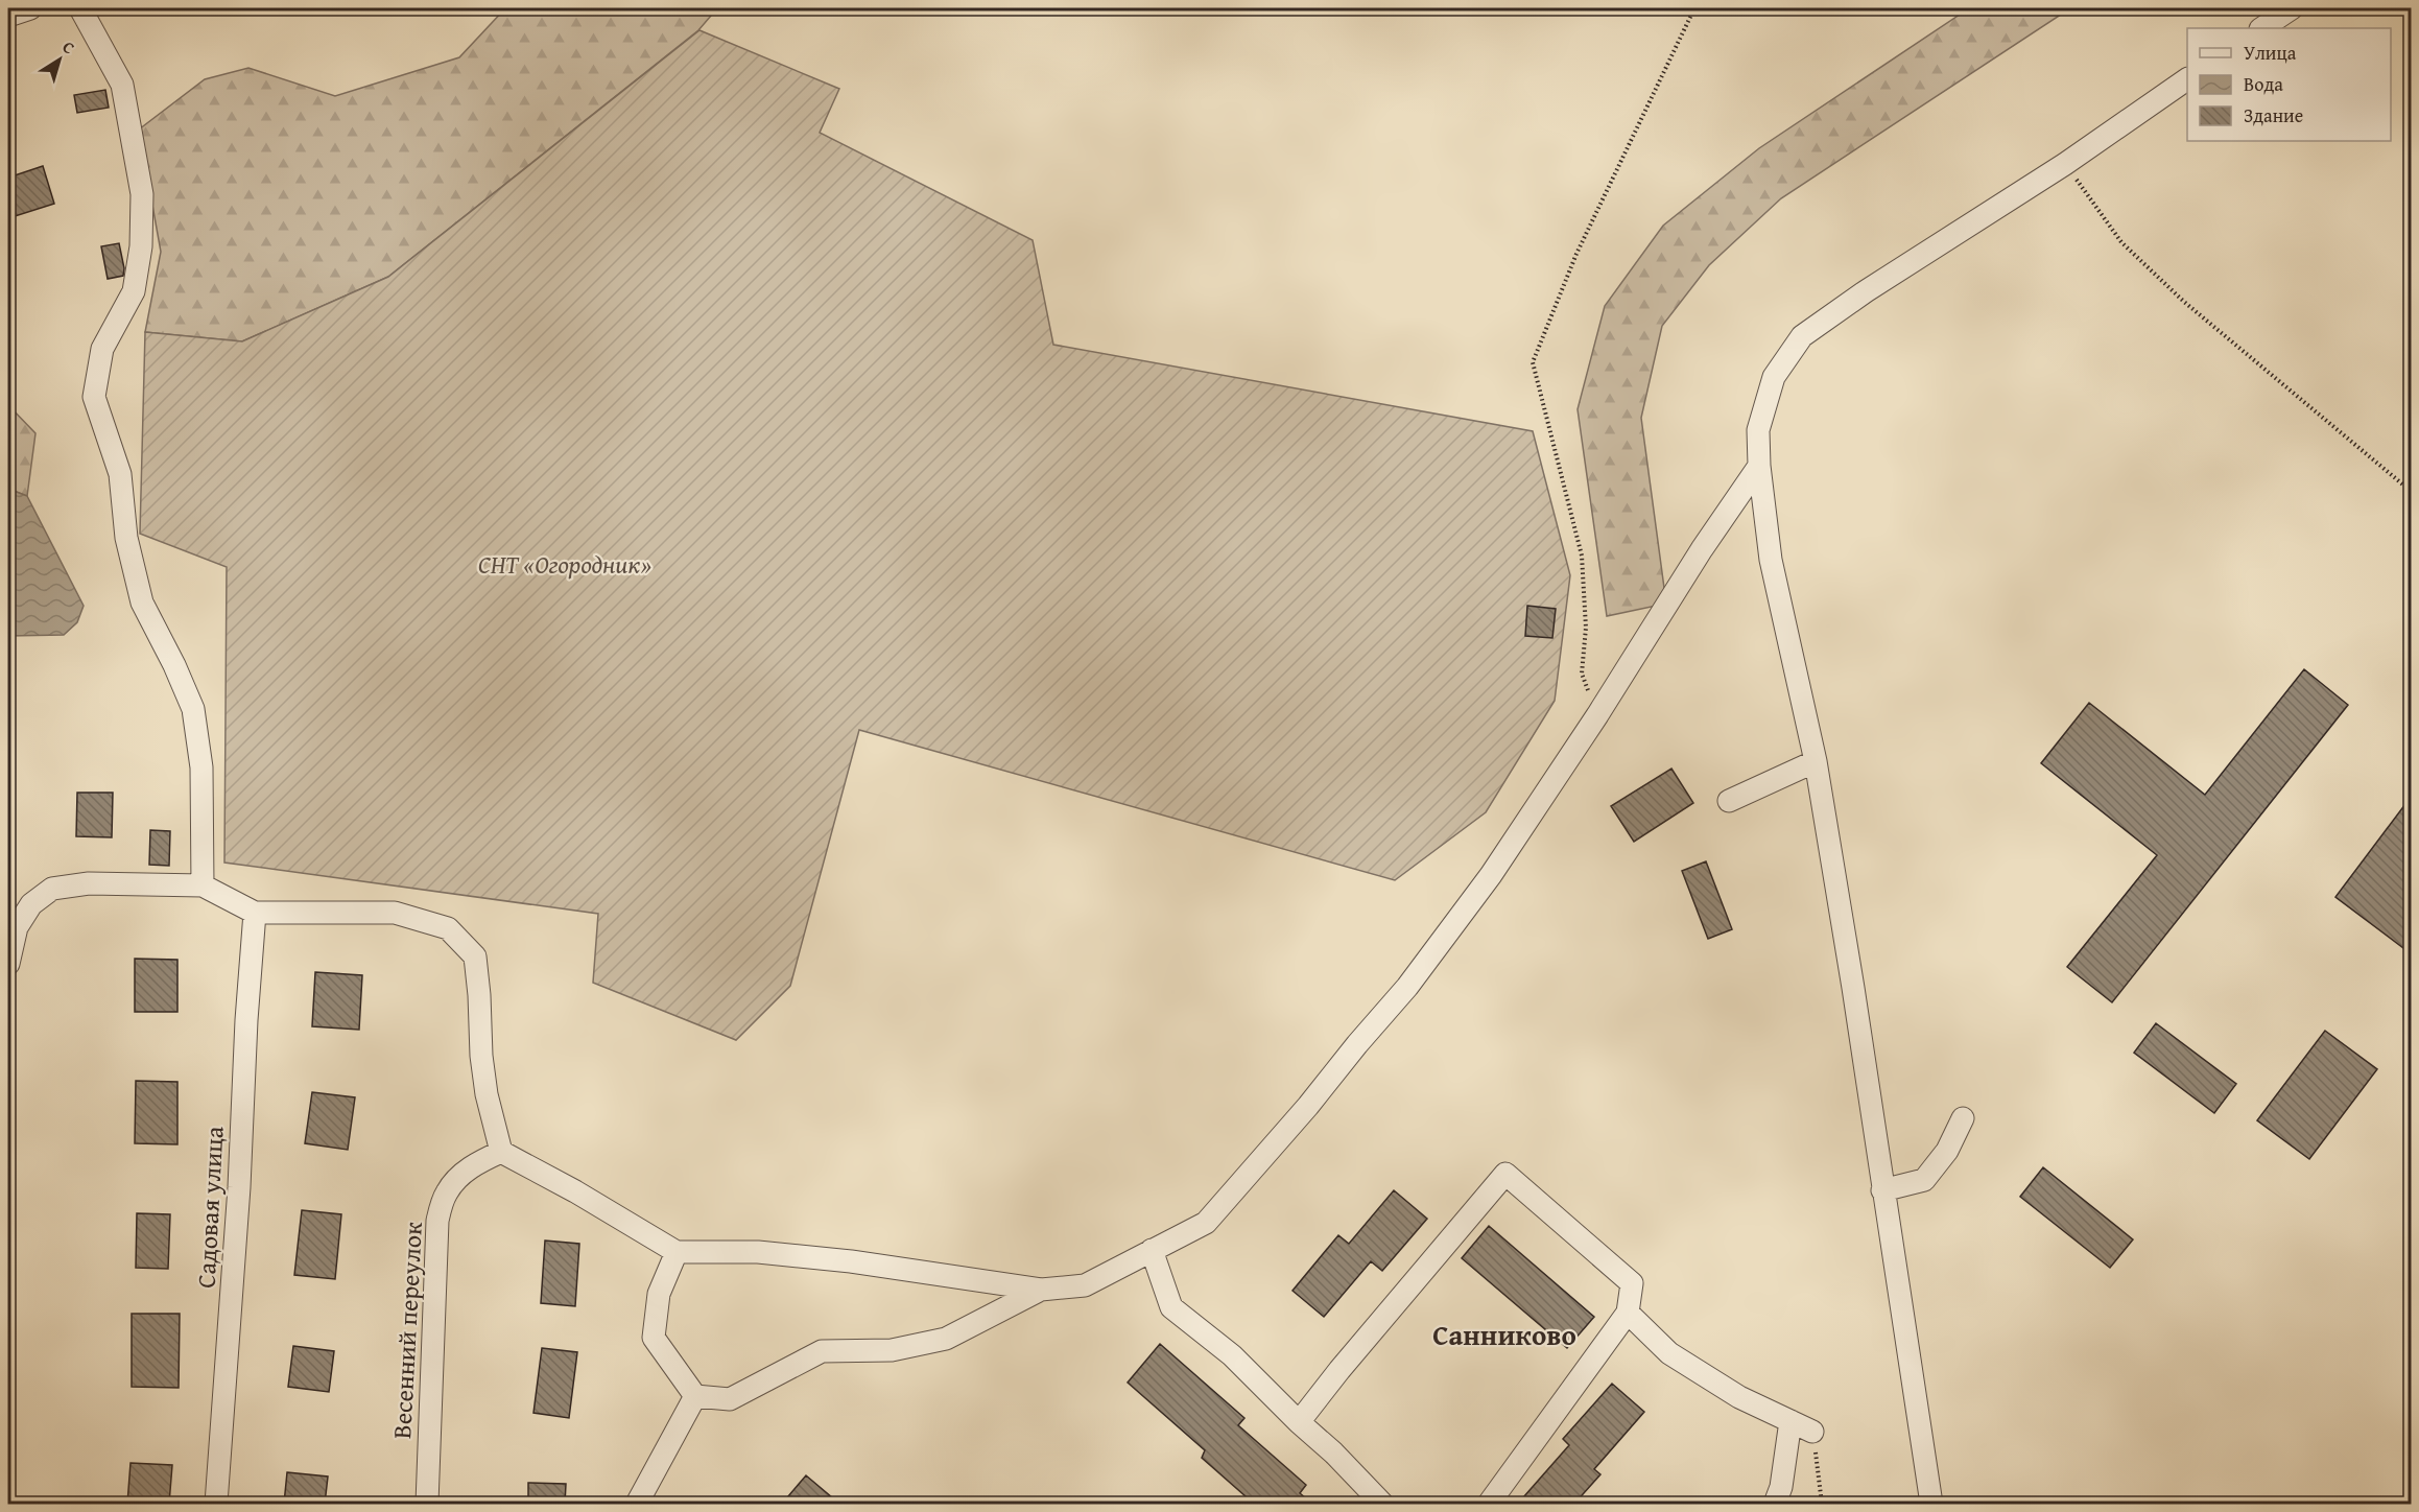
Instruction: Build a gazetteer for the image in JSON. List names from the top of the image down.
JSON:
{
  "streets": {
    "street": ["Садовая улица", "Весенний переулок"]
  },
  "districts": ["Санниково"],
  "parks": ["СНТ «Огородник»"],
  "legend": ["Улица", "Вода", "Здание"],
  "north": "top right"
}
